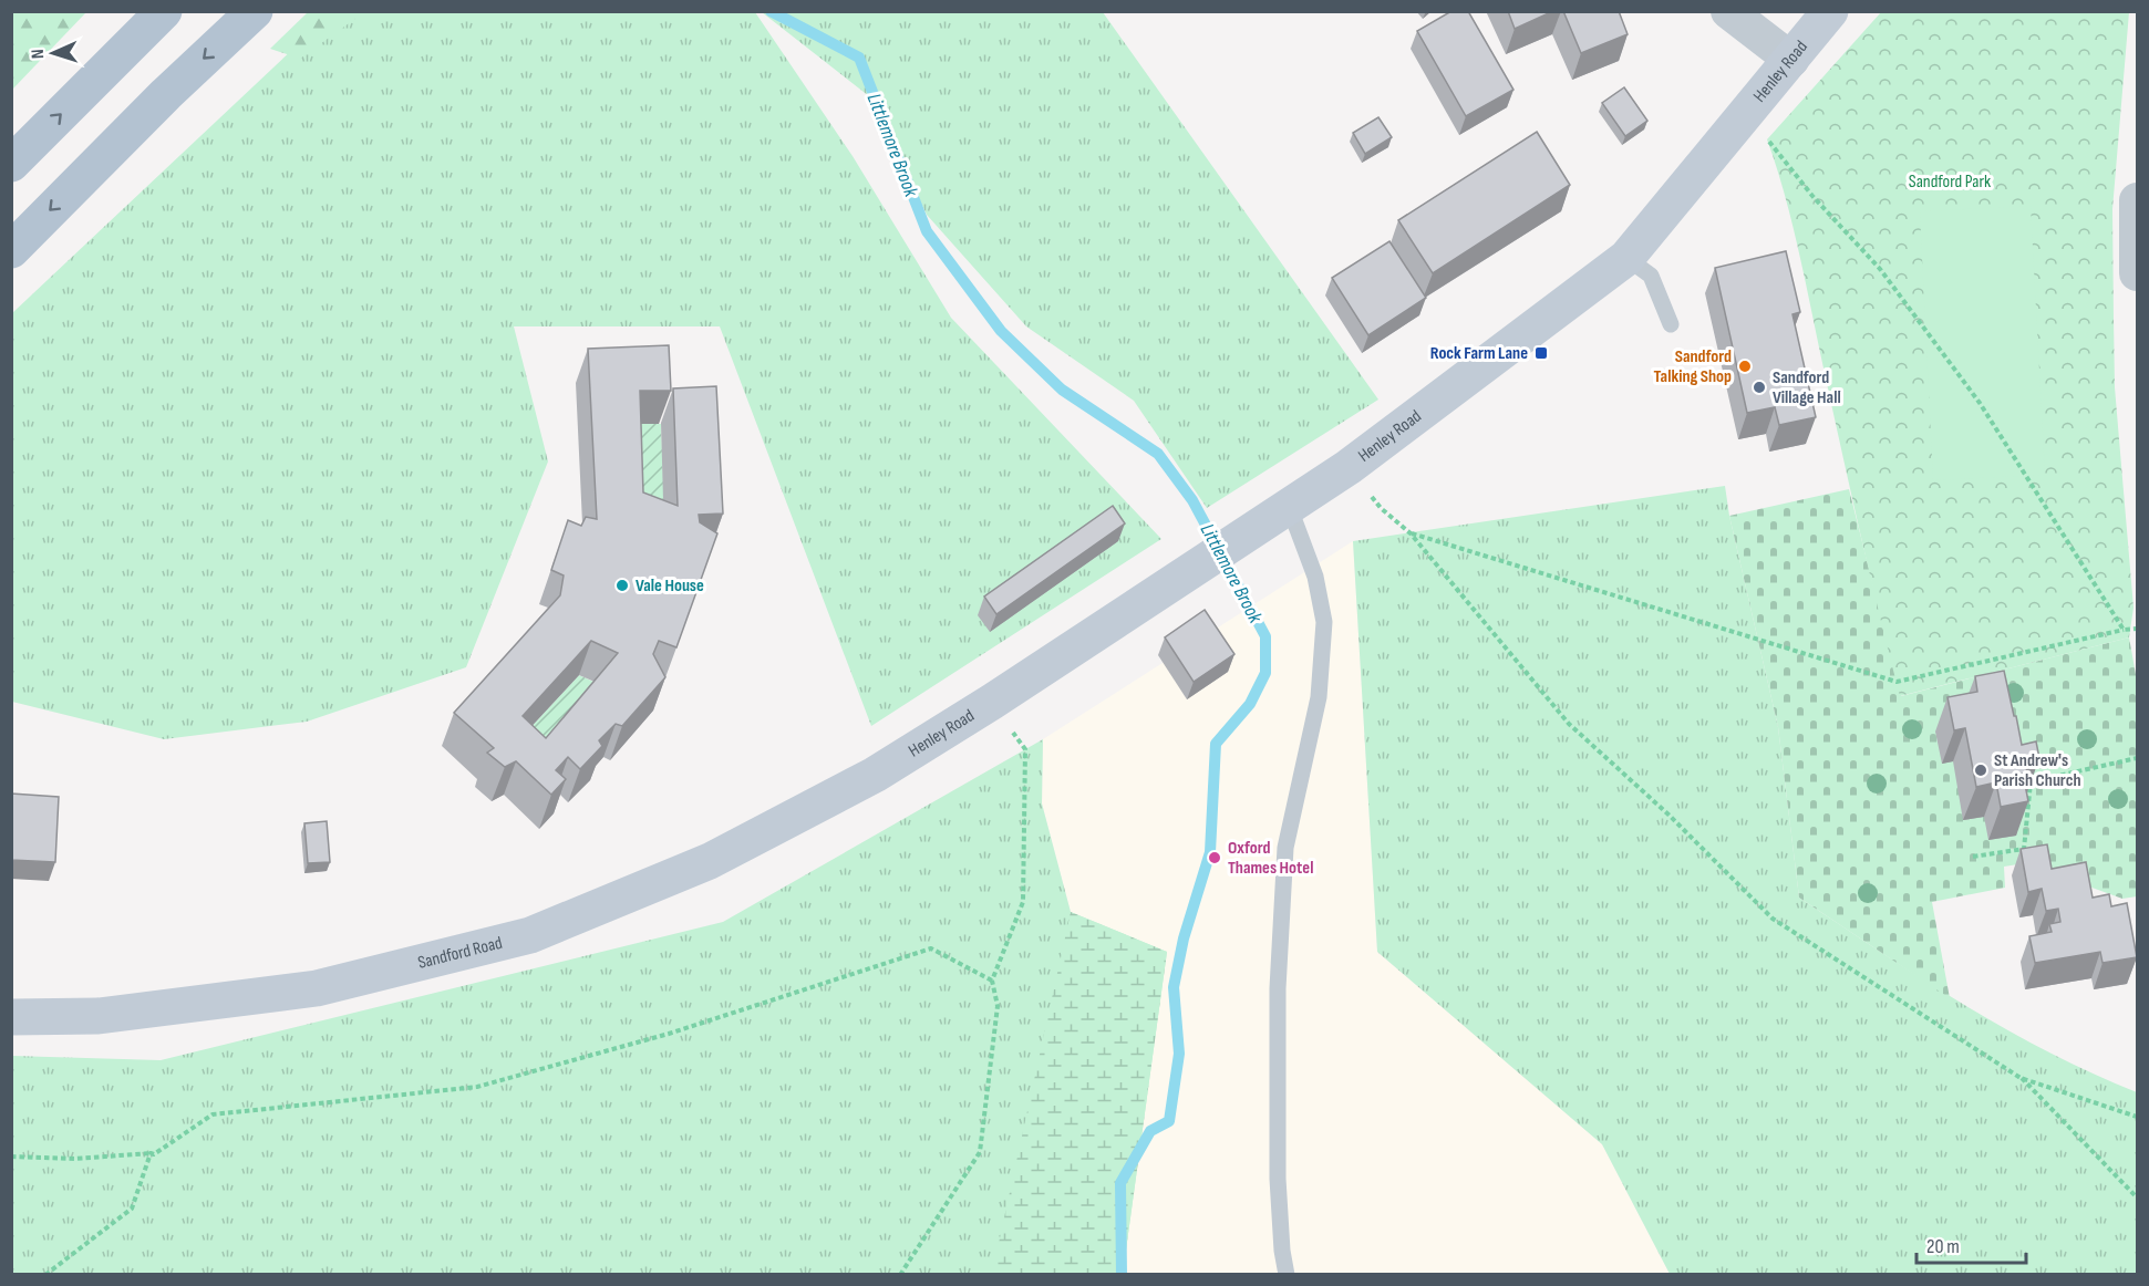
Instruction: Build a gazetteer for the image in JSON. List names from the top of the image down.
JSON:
{
  "streets": {
    "street": ["Henley Road", "Sandford Road"]
  },
  "crossings": [
    ["Henley Road", "Sandford Road"]
  ],
  "water": ["Littlemore Brook"],
  "parks": ["Sandford Park"],
  "places": {
    "transit": ["Rock Farm Lane"],
    "other": [
      "Sandford Talking Shop",
      "Sandford Village Hall",
      "Vale House",
      "St Andrew's Parish Church",
      "Oxford Thames Hotel"
    ]
  },
  "scale_bar": "20 m",
  "north": "left"
}
